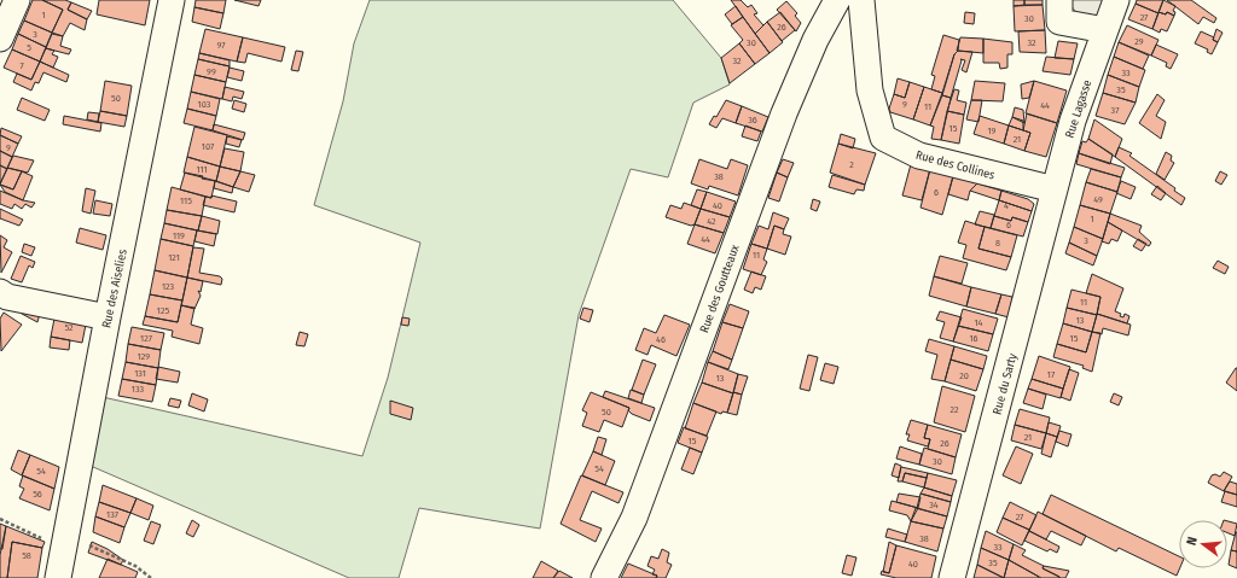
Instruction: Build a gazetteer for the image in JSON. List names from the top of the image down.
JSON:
{
  "streets": {
    "street": [
      "Rue Lagasse",
      "Rue des Collines",
      "Rue des Aiselies",
      "Rue des Goutteaux",
      "Rue du Sarty"
    ]
  },
  "crossings": [
    ["Rue Lagasse", "Rue des Collines"],
    ["Rue Lagasse", "Rue du Sarty"],
    ["Rue des Collines", "Rue du Sarty"]
  ],
  "house_numbers": [
    "1",
    "27",
    "30",
    "26",
    "3",
    "29",
    "30",
    "32",
    "97",
    "5",
    "32",
    "7",
    "99",
    "33",
    "35",
    "50",
    "103",
    "9",
    "44",
    "11",
    "37",
    "36",
    "15",
    "19",
    "21",
    "107",
    "9",
    "2",
    "111",
    "38",
    "6",
    "49",
    "115",
    "40",
    "4",
    "1",
    "42",
    "6",
    "119",
    "44",
    "3",
    "8",
    "11",
    "121",
    "123",
    "11",
    "125",
    "13",
    "14",
    "52",
    "127",
    "16",
    "15",
    "46",
    "129",
    "131",
    "17",
    "20",
    "13",
    "133",
    "22",
    "50",
    "21",
    "15",
    "26",
    "30",
    "54",
    "54",
    "56",
    "34",
    "137",
    "27",
    "38",
    "33",
    "58",
    "35",
    "40"
  ],
  "north": "left"
}
